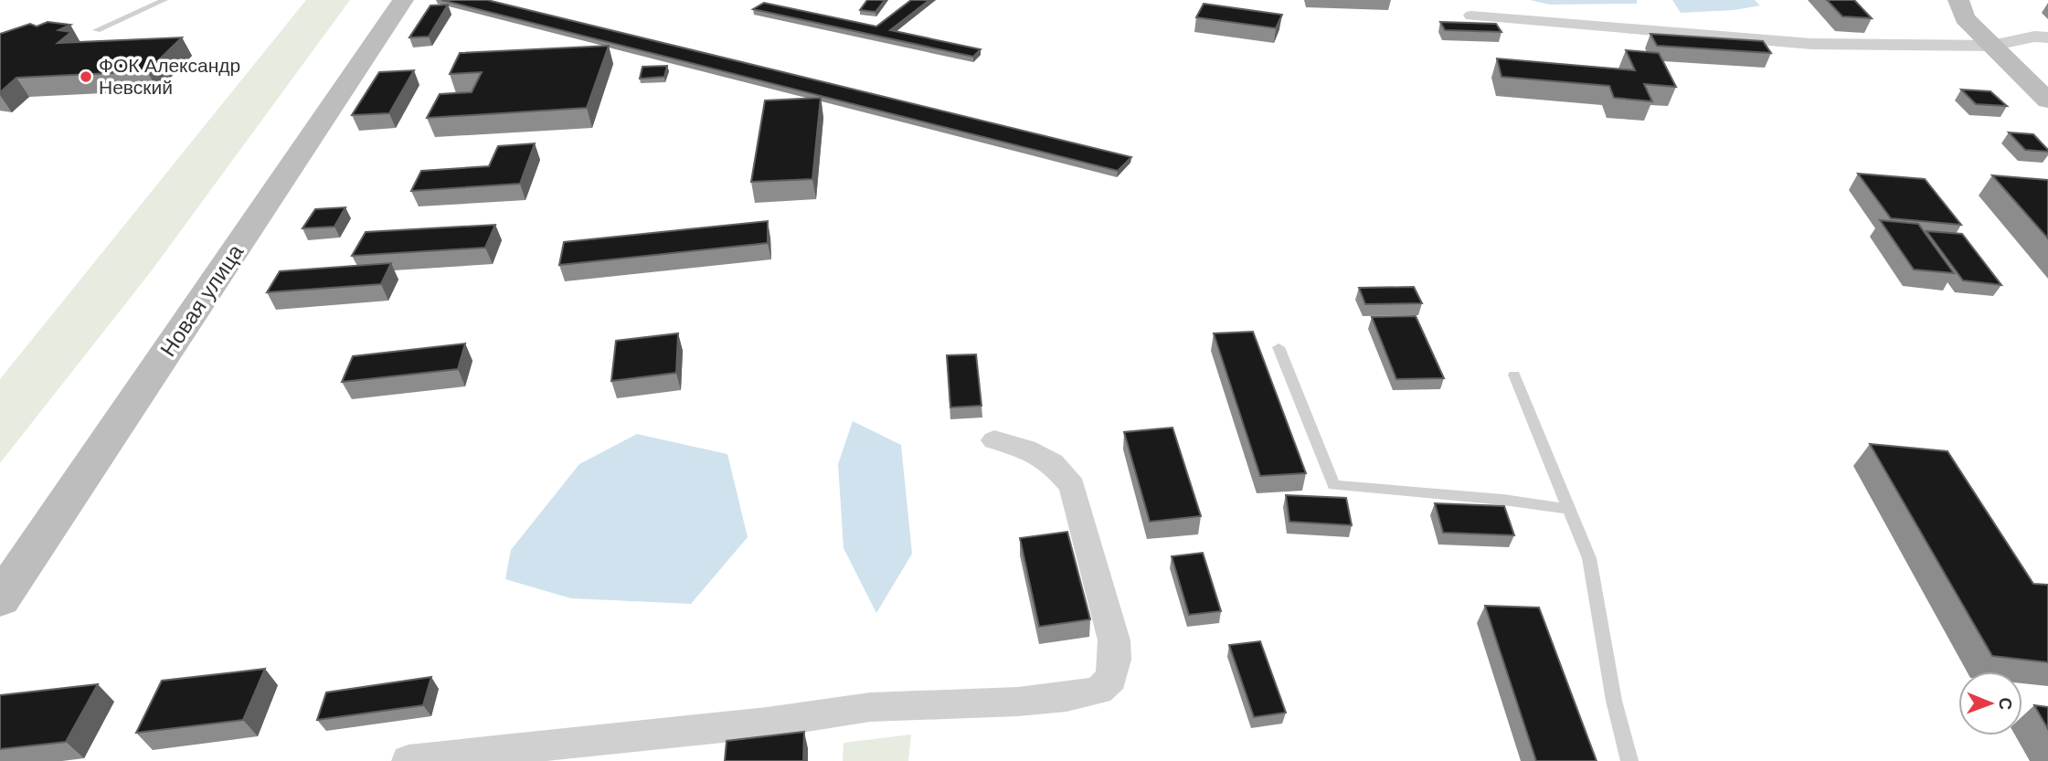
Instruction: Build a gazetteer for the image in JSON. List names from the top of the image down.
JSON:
{
  "streets": {
    "street": ["Новая улица"]
  },
  "places": ["ФОК Александр Невский"],
  "north": "right"
}
